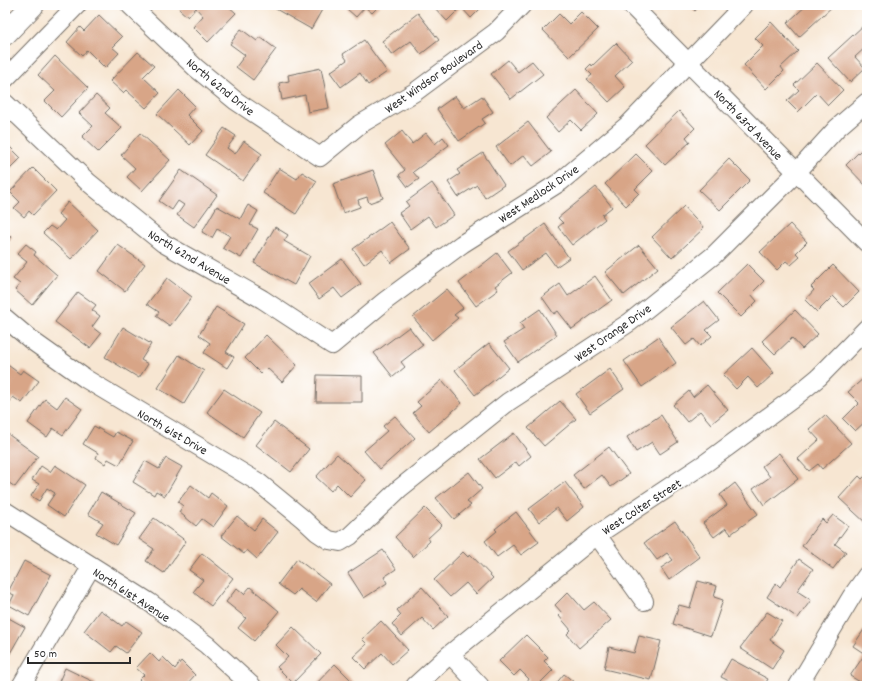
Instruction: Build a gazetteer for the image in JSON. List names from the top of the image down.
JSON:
{
  "streets": {
    "street": [
      "West Windsor Boulevard",
      "North 62nd Drive",
      "North 63rd Avenue",
      "West Medlock Drive",
      "North 62nd Avenue",
      "West Orange Drive",
      "North 61st Drive",
      "West Colter Street",
      "North 61st Avenue"
    ]
  },
  "crossings": [
    ["West Windsor Boulevard", "North 62nd Drive"],
    ["North 63rd Avenue", "West Medlock Drive"],
    ["North 63rd Avenue", "West Orange Drive"],
    ["West Medlock Drive", "North 62nd Avenue"],
    ["West Orange Drive", "North 61st Drive"]
  ],
  "scale_bar": "50 m"
}
